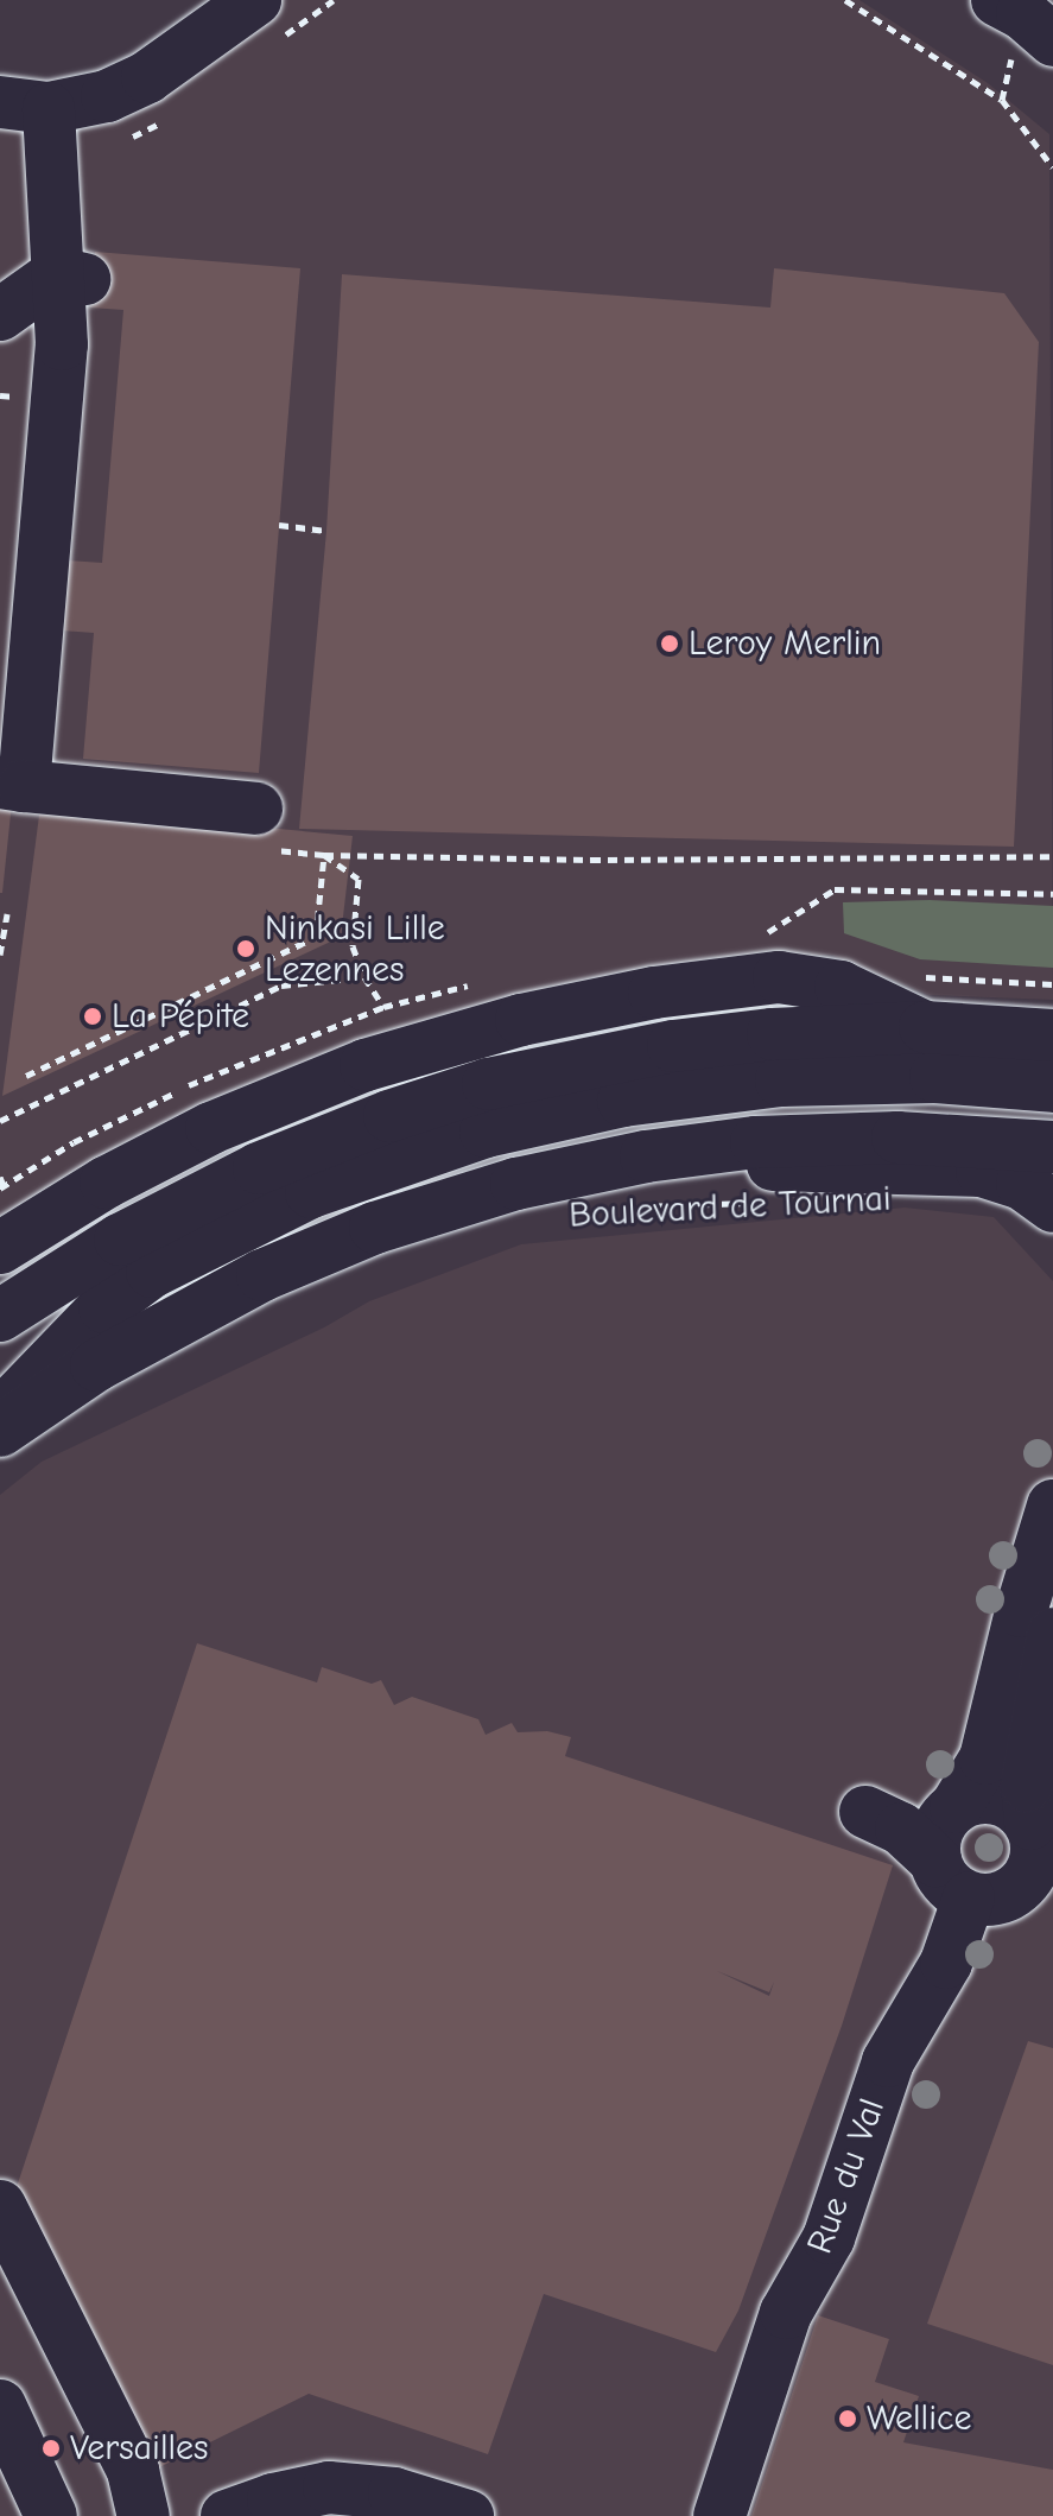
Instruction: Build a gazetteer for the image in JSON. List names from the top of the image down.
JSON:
{
  "streets": {
    "street": ["Boulevard de Tournai", "Rue du Val"]
  },
  "places": [
    "Leroy Merlin",
    "Ninkasi Lille Lezennes",
    "La Pépite",
    "Wellice",
    "Versailles"
  ]
}
